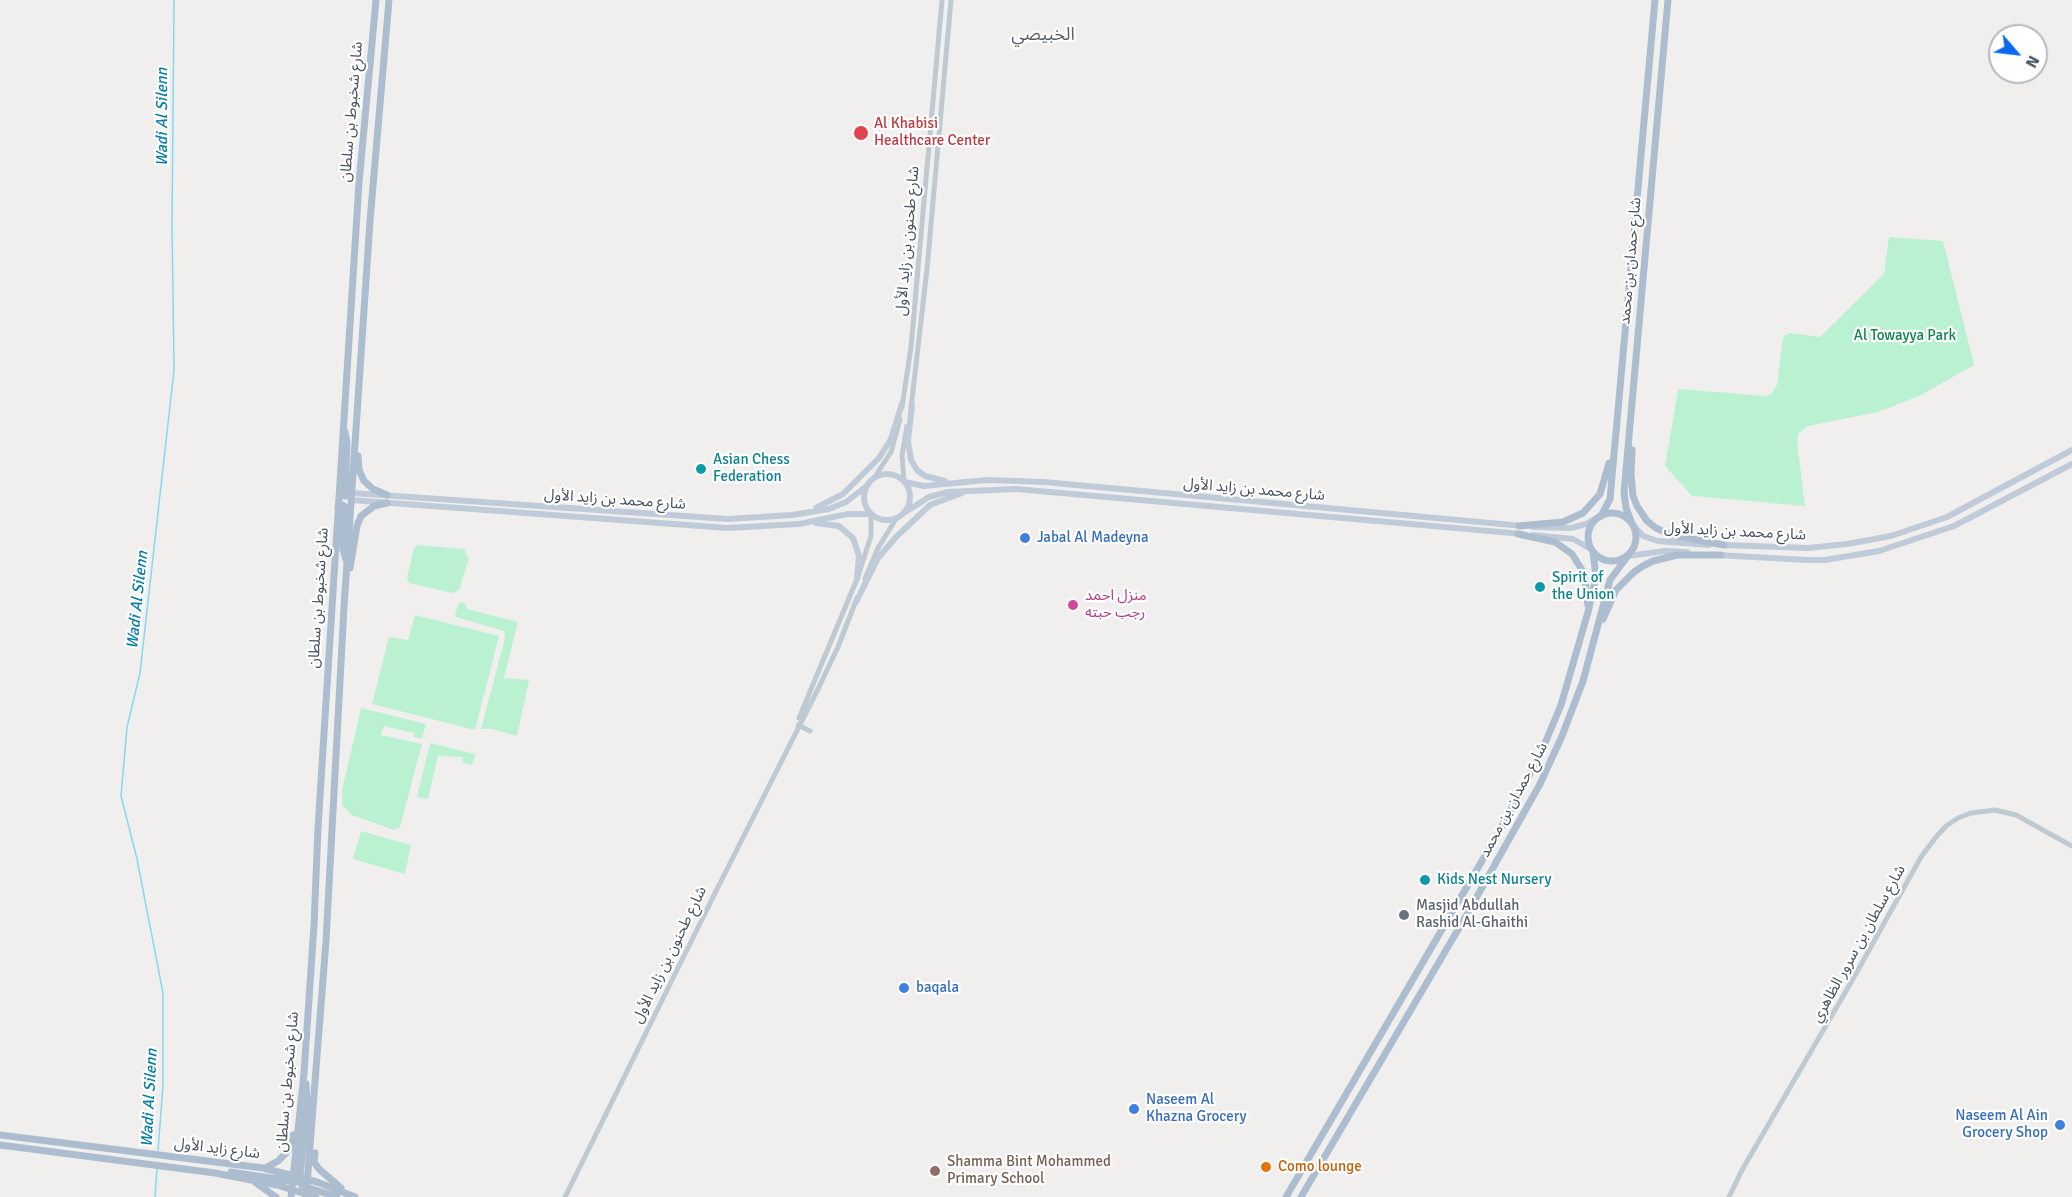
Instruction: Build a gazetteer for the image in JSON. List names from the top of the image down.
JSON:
{
  "streets": {
    "main road": [
      "شارع شخبوط بن سلطان",
      "شارع حمدان بن محمد",
      "شارع محمد بن زايد الأول",
      "شارع زايد الأول"
    ],
    "street": ["شارع طحنون بن زايد الأول", "شارع سلطان بن سرور الظاهري"]
  },
  "crossings": [
    ["شارع شخبوط بن سلطان", "شارع محمد بن زايد الأول"],
    ["شارع شخبوط بن سلطان", "شارع زايد الأول"],
    ["شارع طحنون بن زايد الأول", "شارع محمد بن زايد الأول"],
    ["شارع حمدان بن محمد", "شارع محمد بن زايد الأول"]
  ],
  "districts": ["الخبيصي"],
  "water": ["Wadi Al Silenn"],
  "parks": ["Al Towayya Park"],
  "places": [
    "Al Khabisi Healthcare Center",
    "Asian Chess Federation",
    "Jabal Al Madeyna",
    "Spirit of the Union",
    "منزل احمد رجب حبته",
    "Kids Nest Nursery",
    "Masjid Abdullah Rashid Al-Ghaithi",
    "baqala",
    "Naseem Al Khazna Grocery",
    "Naseem Al Ain Grocery Shop",
    "Como lounge",
    "Shamma Bint Mohammed Primary School"
  ],
  "north": "bottom right"
}
